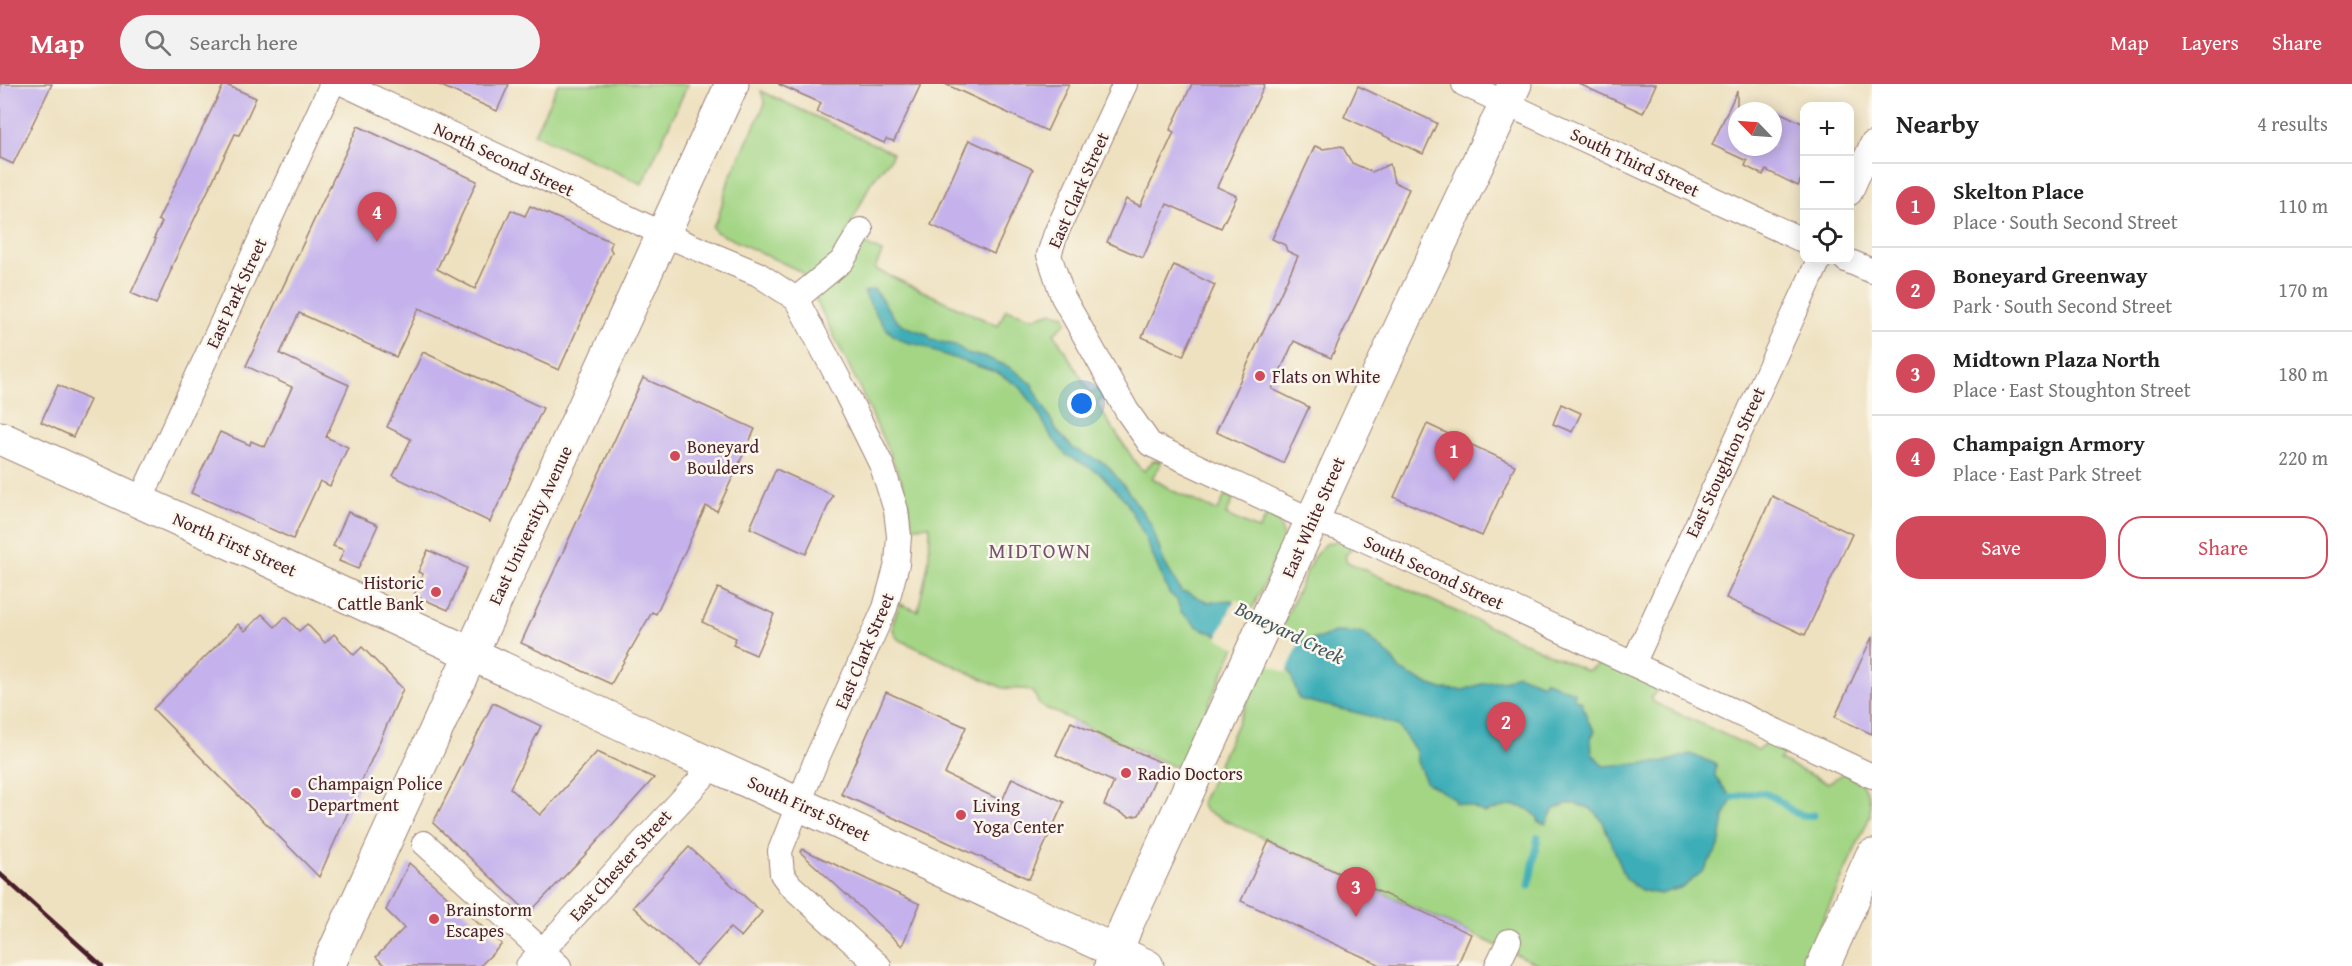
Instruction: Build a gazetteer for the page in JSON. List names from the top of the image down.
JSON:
{
  "streets": {
    "street": [
      "North Second Street",
      "South Third Street",
      "East Clark Street",
      "East Park Street",
      "East Stoughton Street",
      "East White Street",
      "East University Avenue",
      "North First Street",
      "South Second Street",
      "South First Street",
      "East Chester Street"
    ]
  },
  "crossings": [
    ["North Second Street", "East Clark Street"],
    ["North Second Street", "East University Avenue"],
    ["South Third Street", "East White Street"],
    ["East Clark Street", "South Second Street"],
    ["East Clark Street", "South First Street"],
    ["East Park Street", "North First Street"],
    ["East Stoughton Street", "South Second Street"],
    ["East White Street", "South Second Street"],
    ["East White Street", "South First Street"],
    ["East University Avenue", "North First Street"],
    ["East University Avenue", "South First Street"],
    ["North First Street", "South First Street"],
    ["South First Street", "East Chester Street"]
  ],
  "districts": ["MIDTOWN"],
  "water": ["Boneyard Creek"],
  "places": [
    "Flats on White",
    "Boneyard Boulders",
    "Historic Cattle Bank",
    "Radio Doctors",
    "Champaign Police Department",
    "Living Yoga Center",
    "Brainstorm Escapes"
  ],
  "north": "top left",
  "page": {
    "header": "Map",
    "search": "Search here",
    "nav": ["Map", "Layers", "Share"],
    "heading": ["Nearby", "4 results"],
    "map_buttons": ["+", "−"],
    "list": [
      {
        "mark": "1",
        "name": "Skelton Place",
        "note": "Place · South Second Street",
        "value": "110 m"
      },
      {
        "mark": "2",
        "name": "Boneyard Greenway",
        "note": "Park · South Second Street",
        "value": "170 m"
      },
      {
        "mark": "3",
        "name": "Midtown Plaza North",
        "note": "Place · East Stoughton Street",
        "value": "180 m"
      },
      {
        "mark": "4",
        "name": "Champaign Armory",
        "note": "Place · East Park Street",
        "value": "220 m"
      }
    ],
    "pins": [
      "4",
      "1",
      "2",
      "3"
    ],
    "buttons": ["Save", "Share"]
  }
}
